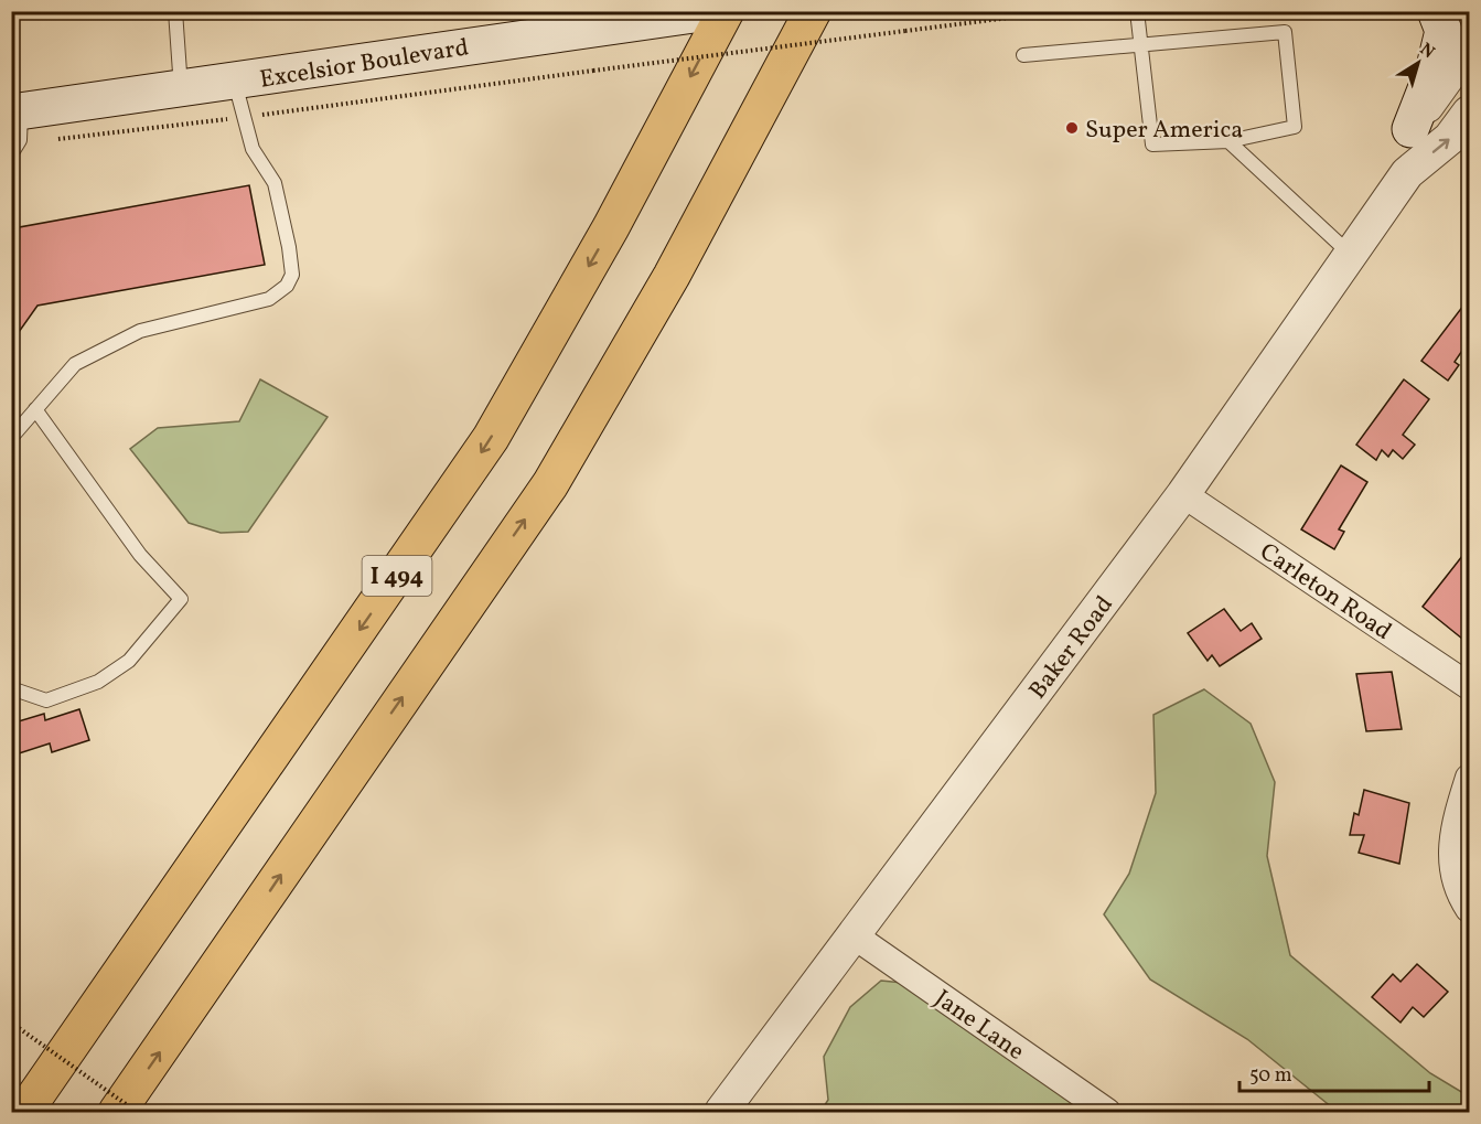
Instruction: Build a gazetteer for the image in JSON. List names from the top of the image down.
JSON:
{
  "streets": {
    "highway": ["I 494"],
    "main road": ["Excelsior Boulevard"],
    "street": ["Carleton Road", "Baker Road", "Jane Lane"]
  },
  "crossings": [
    ["Carleton Road", "Baker Road"],
    ["Baker Road", "Jane Lane"]
  ],
  "places": ["Super America"],
  "scale_bar": "50 m",
  "north": "top right"
}
